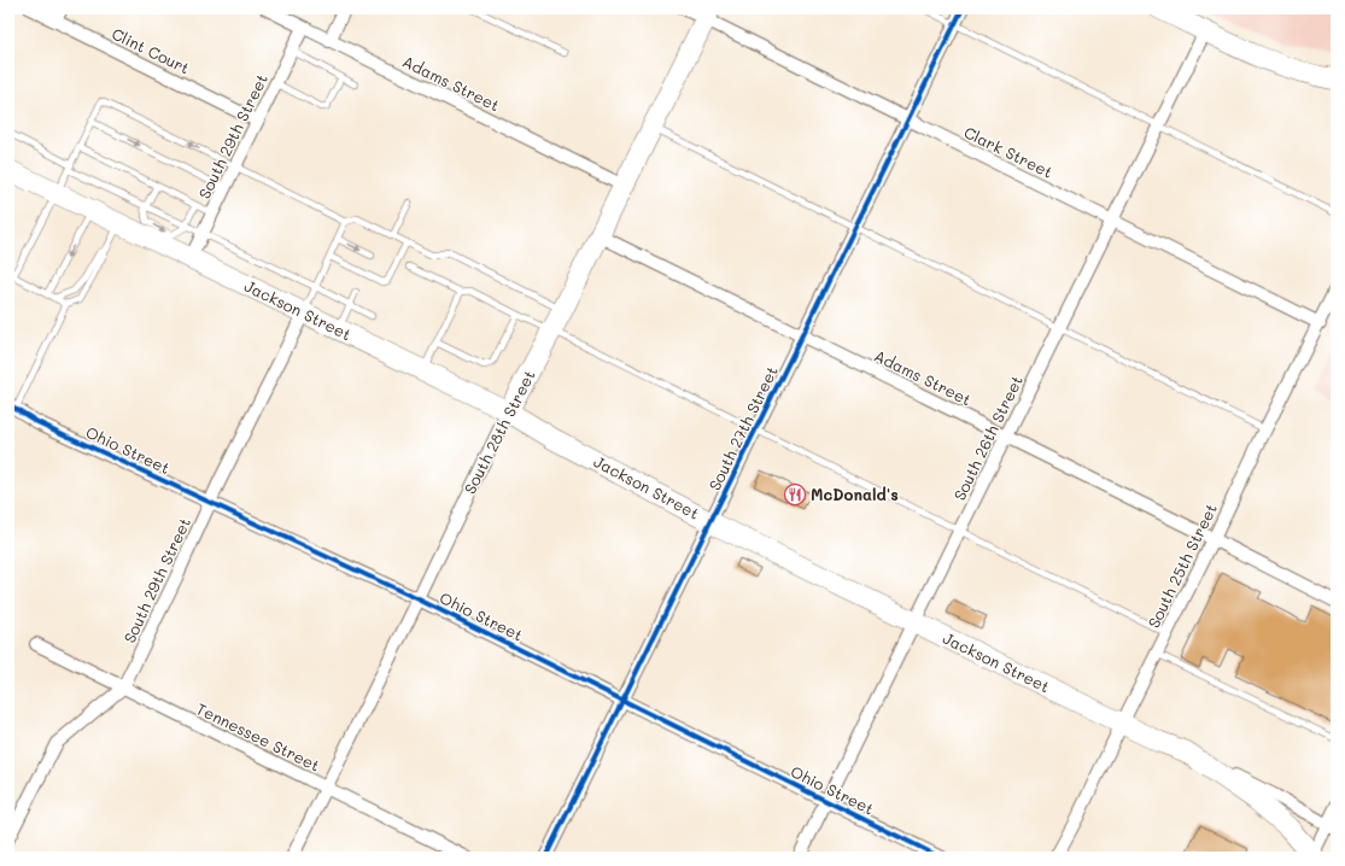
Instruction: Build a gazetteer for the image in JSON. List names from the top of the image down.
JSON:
{
  "streets": {
    "main road": ["Jackson Street", "South 28th Street"],
    "street": [
      "Clint Court",
      "Adams Street",
      "South 29th Street",
      "Clark Street",
      "South 27th Street",
      "South 26th Street",
      "Ohio Street",
      "South 25th Street",
      "Tennessee Street"
    ]
  },
  "crossings": [
    ["Clint Court", "South 29th Street"],
    ["Adams Street", "South 29th Street"],
    ["Adams Street", "South 27th Street"],
    ["Adams Street", "South 28th Street"],
    ["Adams Street", "South 26th Street"],
    ["Adams Street", "South 25th Street"],
    ["South 29th Street", "Jackson Street"],
    ["South 29th Street", "Ohio Street"],
    ["South 29th Street", "Tennessee Street"],
    ["Clark Street", "South 27th Street"],
    ["Clark Street", "South 28th Street"],
    ["Clark Street", "South 26th Street"],
    ["Clark Street", "South 25th Street"],
    ["Jackson Street", "South 27th Street"],
    ["Jackson Street", "South 28th Street"],
    ["Jackson Street", "South 26th Street"],
    ["Jackson Street", "South 25th Street"],
    ["South 27th Street", "Ohio Street"],
    ["South 28th Street", "Ohio Street"],
    ["South 28th Street", "Tennessee Street"],
    ["South 26th Street", "Ohio Street"]
  ],
  "places": {
    "restaurant": ["McDonald's"]
  }
}
